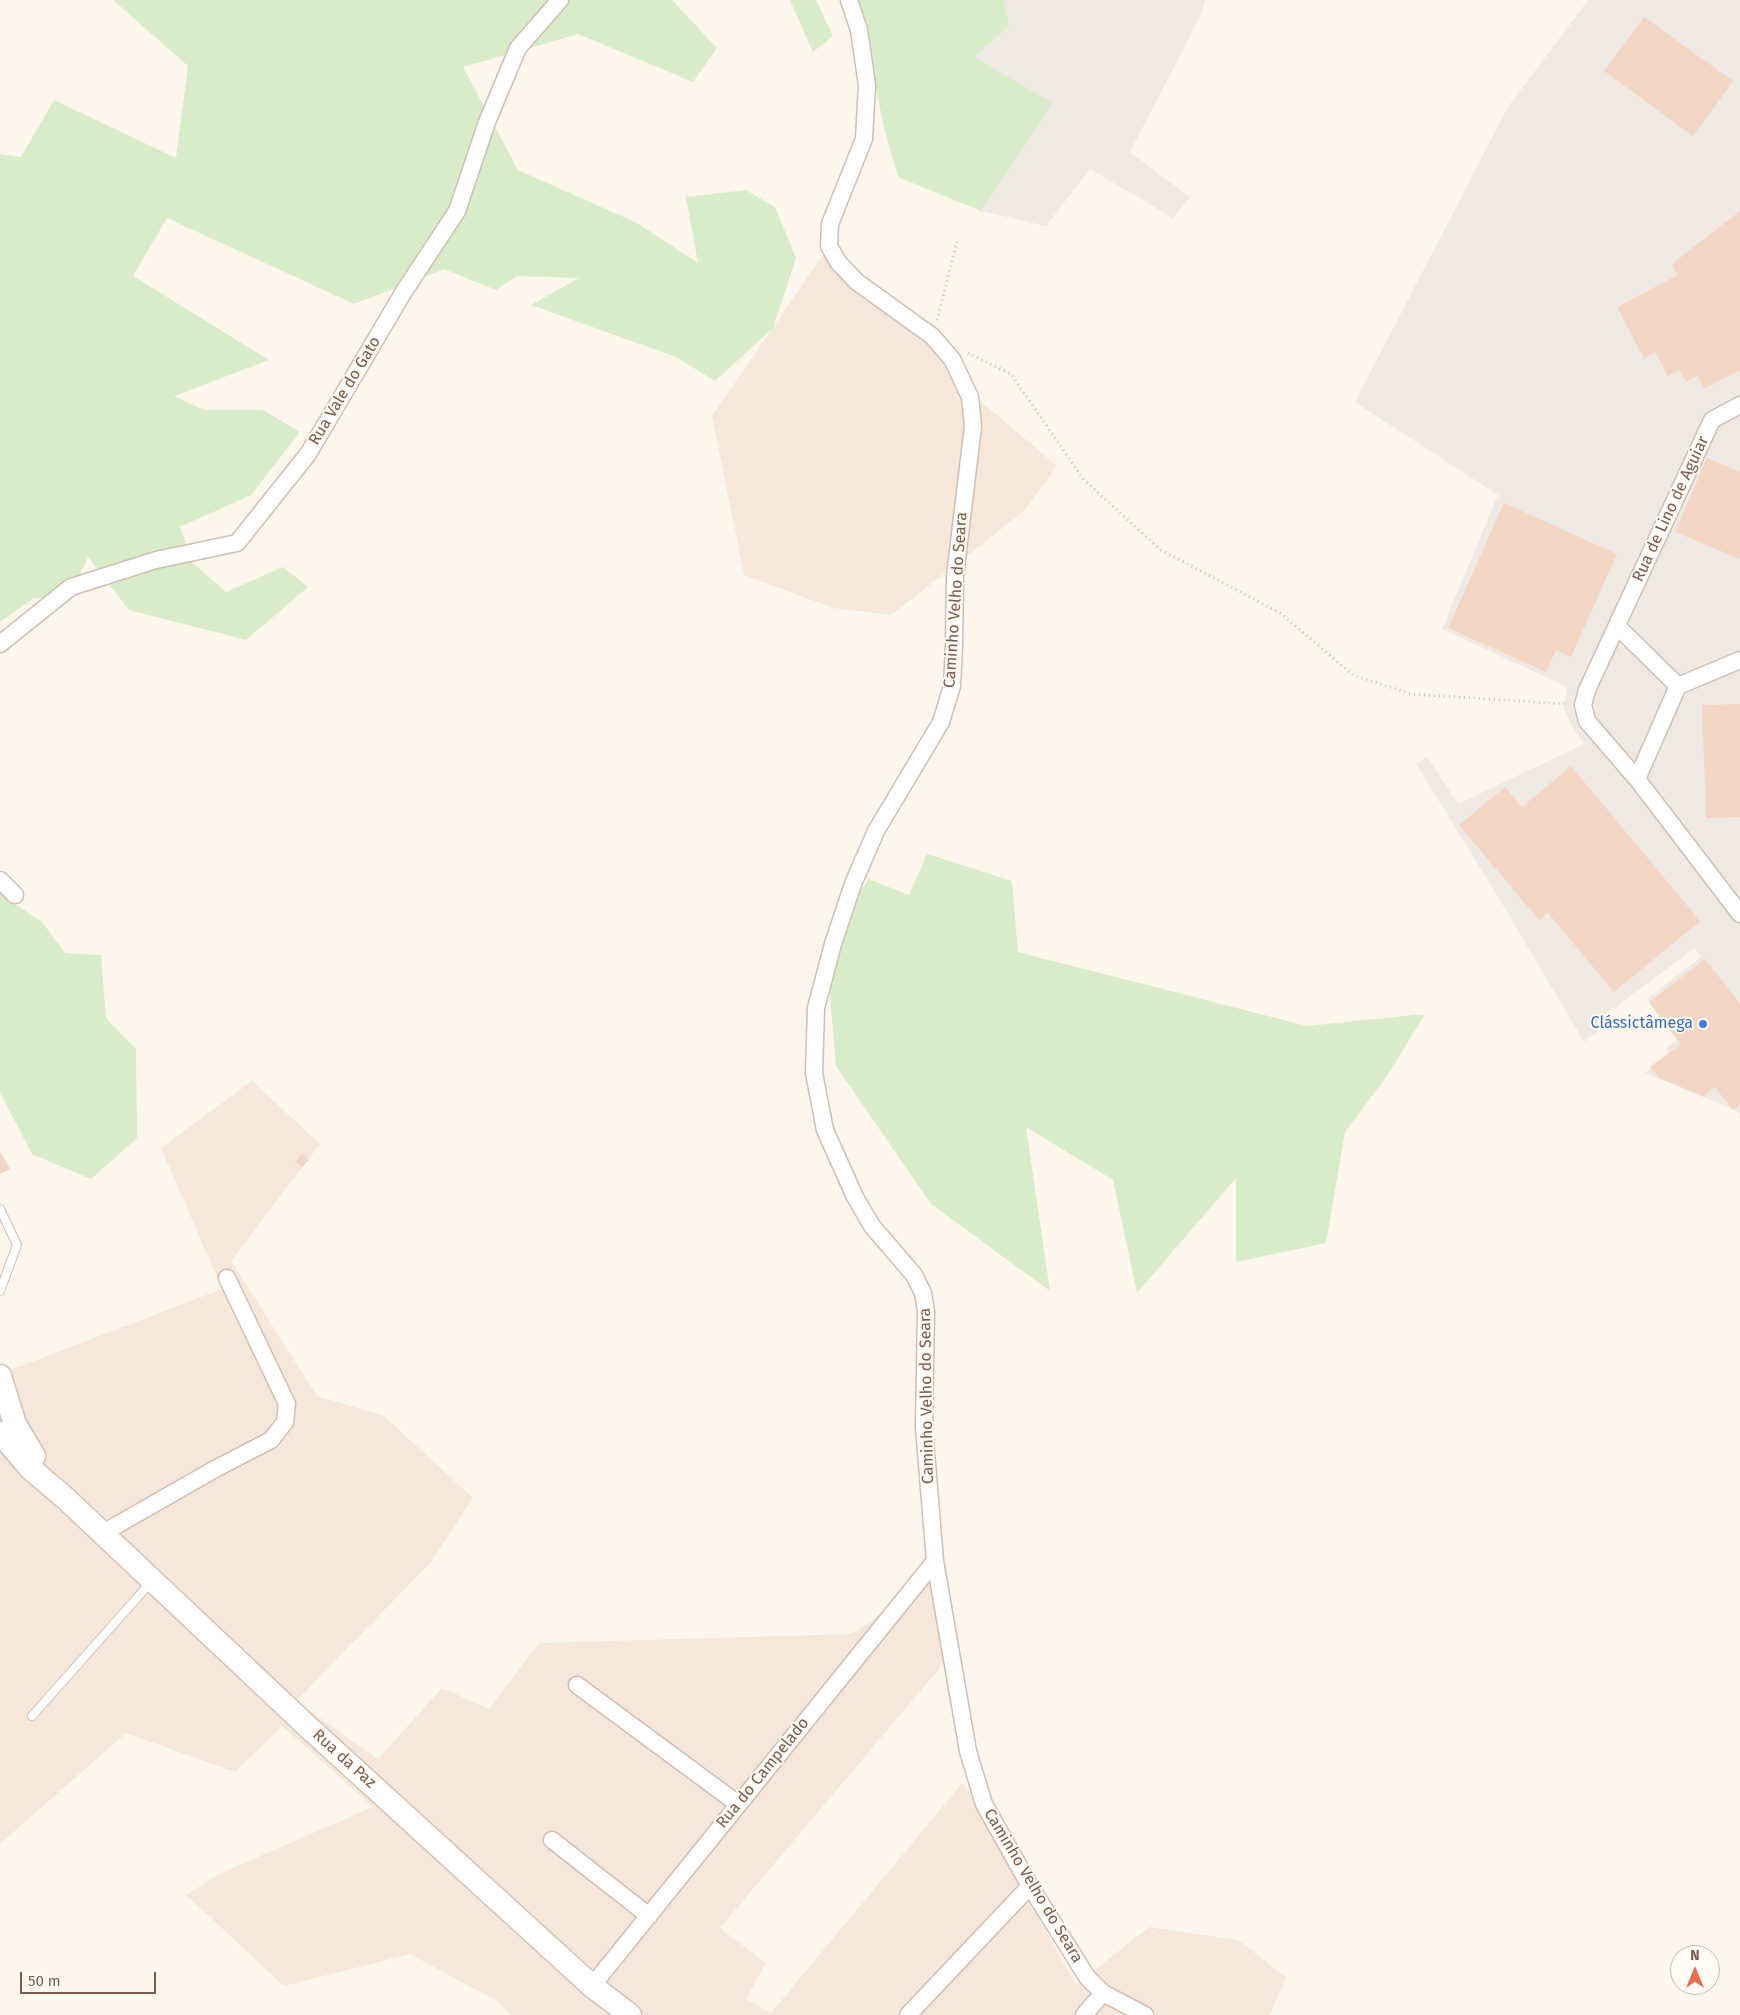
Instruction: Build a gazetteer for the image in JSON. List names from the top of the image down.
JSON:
{
  "streets": {
    "main road": ["Rua da Paz"],
    "street": [
      "Rua Vale do Gato",
      "Rua de Lino de Aguiar",
      "Caminho Velho do Seara",
      "Rua do Campelado"
    ]
  },
  "crossings": [
    ["Caminho Velho do Seara", "Rua do Campelado"],
    ["Rua da Paz", "Rua do Campelado"]
  ],
  "places": ["Clássictâmega"],
  "scale_bar": "50 m",
  "north": "top"
}
